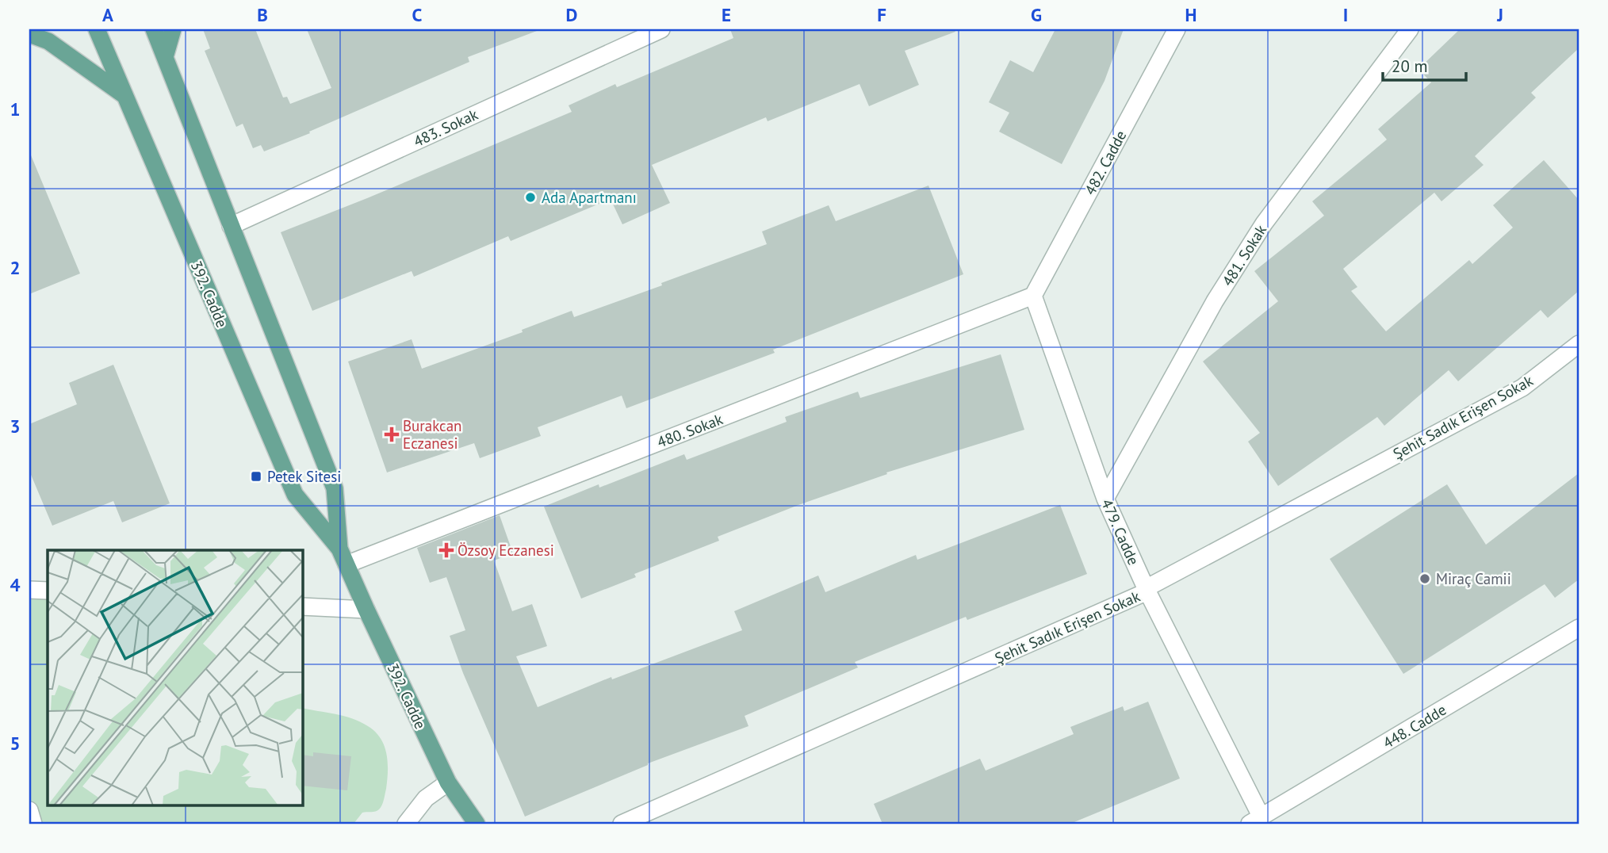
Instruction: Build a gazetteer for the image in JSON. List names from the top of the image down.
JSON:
{
  "streets": {
    "main road": ["392. Cadde"],
    "street": [
      "483. Sokak",
      "482. Cadde",
      "481. Sokak",
      "Şehit Sadık Erişen Sokak",
      "480. Sokak",
      "479. Cadde",
      "448. Cadde"
    ]
  },
  "crossings": [
    ["483. Sokak", "392. Cadde"],
    ["482. Cadde", "480. Sokak"],
    ["482. Cadde", "479. Cadde"],
    ["481. Sokak", "479. Cadde"],
    ["392. Cadde", "480. Sokak"],
    ["Şehit Sadık Erişen Sokak", "479. Cadde"],
    ["480. Sokak", "479. Cadde"],
    ["479. Cadde", "448. Cadde"]
  ],
  "places": {
    "other": ["Ada Apartmanı", "Miraç Camii"],
    "health": ["Burakcan Eczanesi", "Özsoy Eczanesi"],
    "transit": ["Petek Sitesi"]
  },
  "scale_bar": "20 m",
  "grid": {
    "columns": [
      "A",
      "B",
      "C",
      "D",
      "E",
      "F",
      "G",
      "H",
      "I",
      "J"
    ],
    "rows": [
      "1",
      "2",
      "3",
      "4",
      "5"
    ]
  }
}
